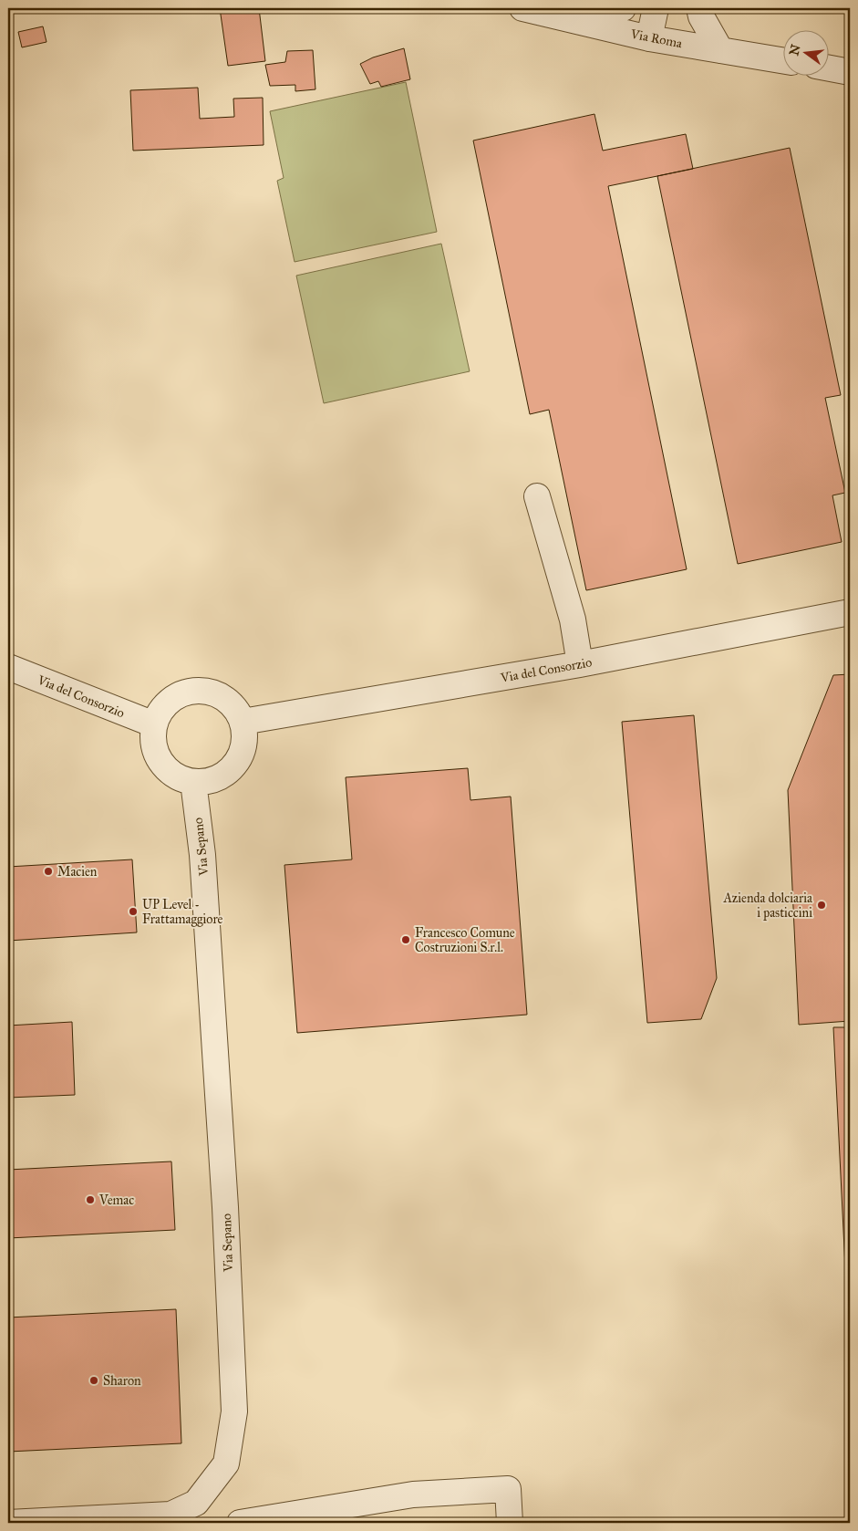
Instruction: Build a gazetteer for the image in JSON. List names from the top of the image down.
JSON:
{
  "streets": {
    "street": ["Via Roma", "Via del Consorzio", "Via Sepano"]
  },
  "crossings": [
    ["Via del Consorzio", "Via Sepano"]
  ],
  "places": [
    "Macien",
    "Azienda dolciaria i pasticcini",
    "UP Level - Frattamaggiore",
    "Francesco Comune Costruzioni S.r.l.",
    "Vemac",
    "Sharon"
  ],
  "north": "left"
}
